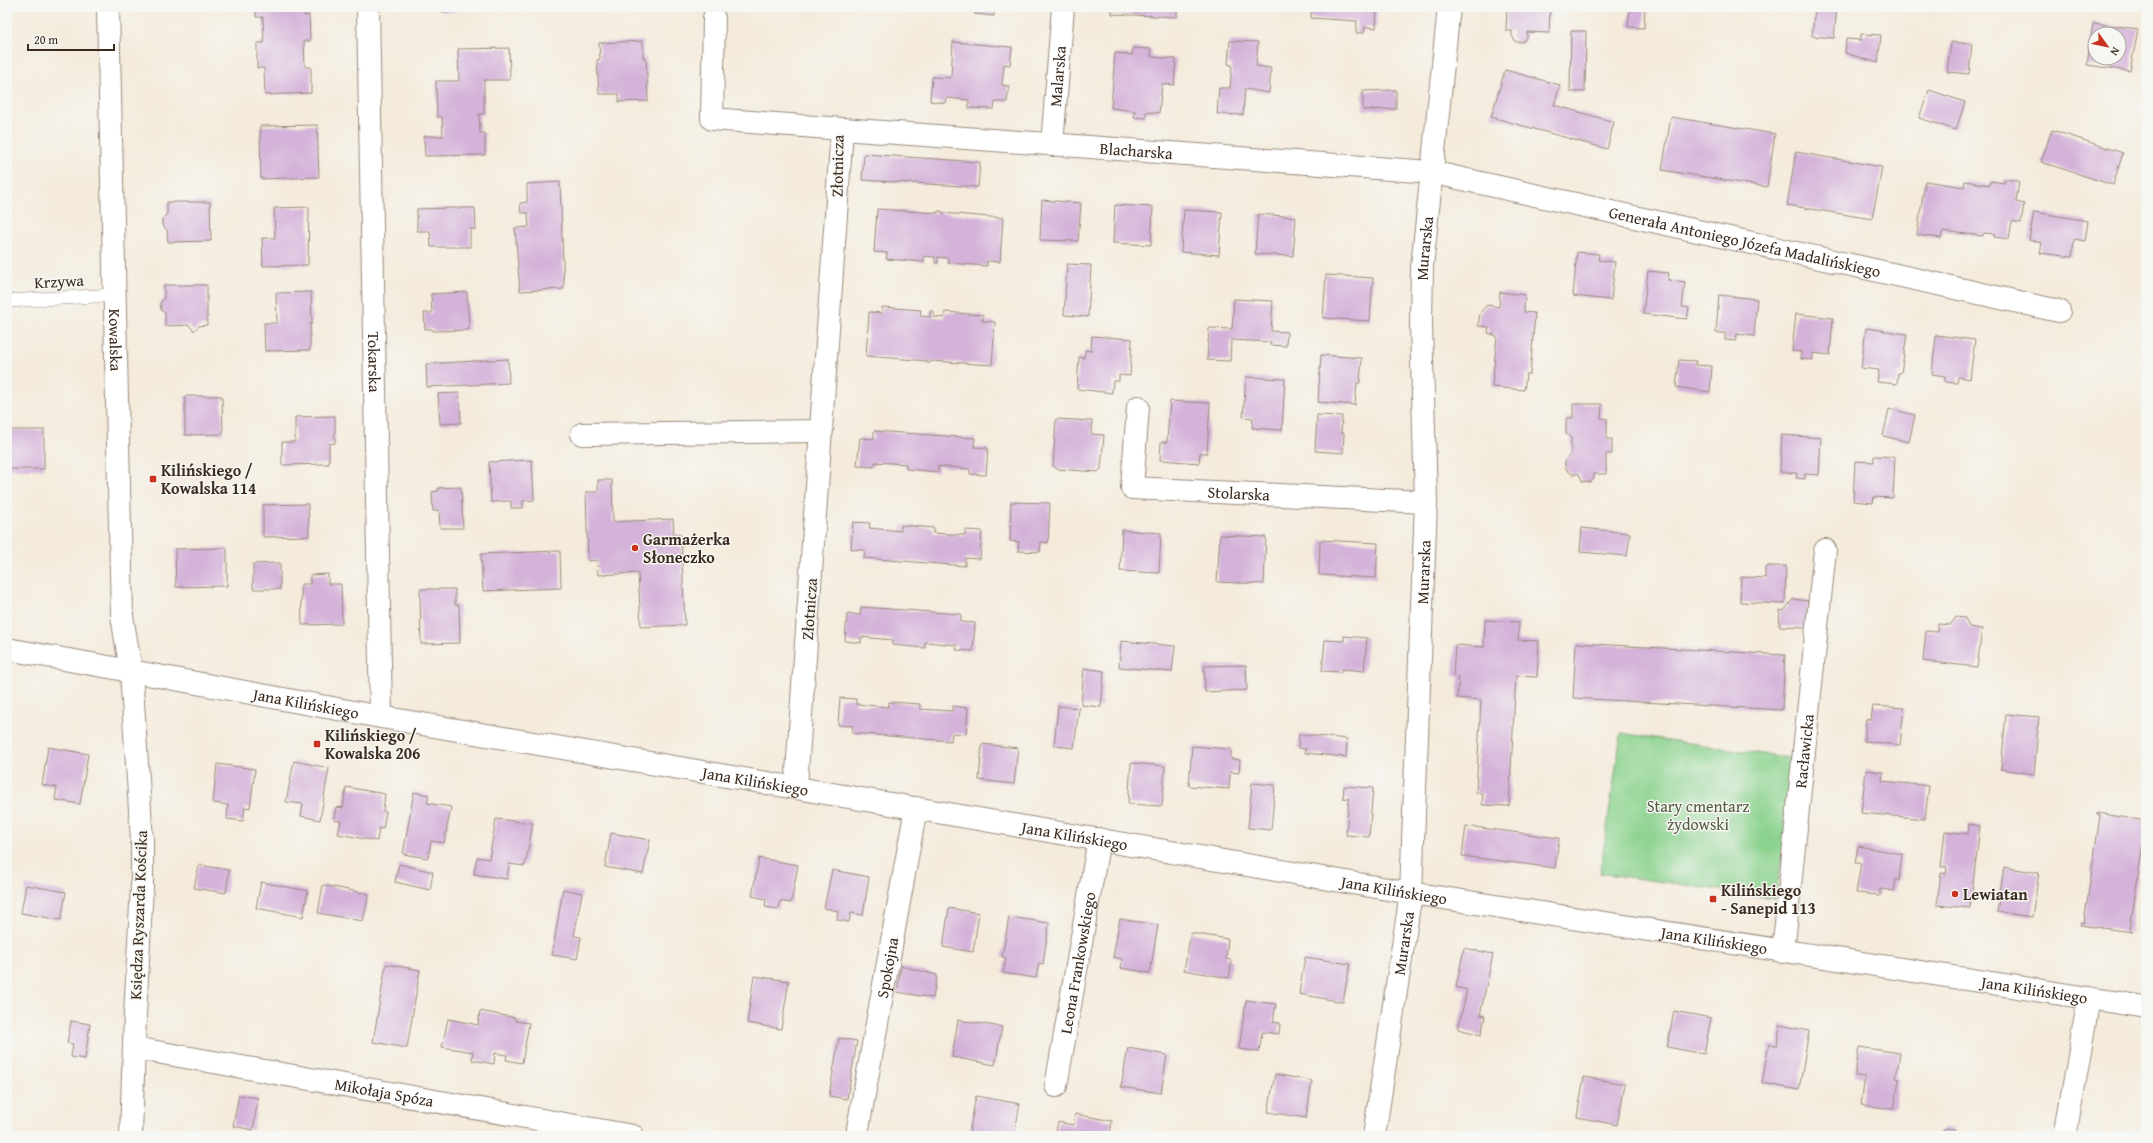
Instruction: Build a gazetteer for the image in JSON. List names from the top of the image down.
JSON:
{
  "streets": {
    "street": [
      "Malarska",
      "Blacharska",
      "Złotnicza",
      "Generała Antoniego Józefa Madalińskiego",
      "Murarska",
      "Kowalska",
      "Tokarska",
      "Stolarska",
      "Jana Kilińskiego",
      "Racławicka",
      "Księdza Ryszarda Kościka",
      "Leona Frankowskiego",
      "Spokojna",
      "Mikołaja Spóza"
    ],
    "lane": ["Krzywa"]
  },
  "crossings": [
    ["Malarska", "Blacharska"],
    ["Blacharska", "Złotnicza"],
    ["Blacharska", "Generała Antoniego Józefa Madalińskiego"],
    ["Blacharska", "Murarska"],
    ["Złotnicza", "Jana Kilińskiego"],
    ["Generała Antoniego Józefa Madalińskiego", "Murarska"],
    ["Murarska", "Stolarska"],
    ["Murarska", "Jana Kilińskiego"],
    ["Krzywa", "Kowalska"],
    ["Kowalska", "Jana Kilińskiego"],
    ["Kowalska", "Księdza Ryszarda Kościka"],
    ["Tokarska", "Jana Kilińskiego"],
    ["Jana Kilińskiego", "Racławicka"],
    ["Jana Kilińskiego", "Księdza Ryszarda Kościka"],
    ["Jana Kilińskiego", "Leona Frankowskiego"],
    ["Jana Kilińskiego", "Spokojna"],
    ["Księdza Ryszarda Kościka", "Mikołaja Spóza"]
  ],
  "parks": ["Stary cmentarz żydowski"],
  "places": {
    "transit": ["Kilińskiego / Kowalska 114", "Kilińskiego / Kowalska 206", "Kilińskiego - Sanepid 113"],
    "other": ["Garmażerka Słoneczko", "Lewiatan"]
  },
  "scale_bar": "20 m",
  "north": "bottom right"
}
